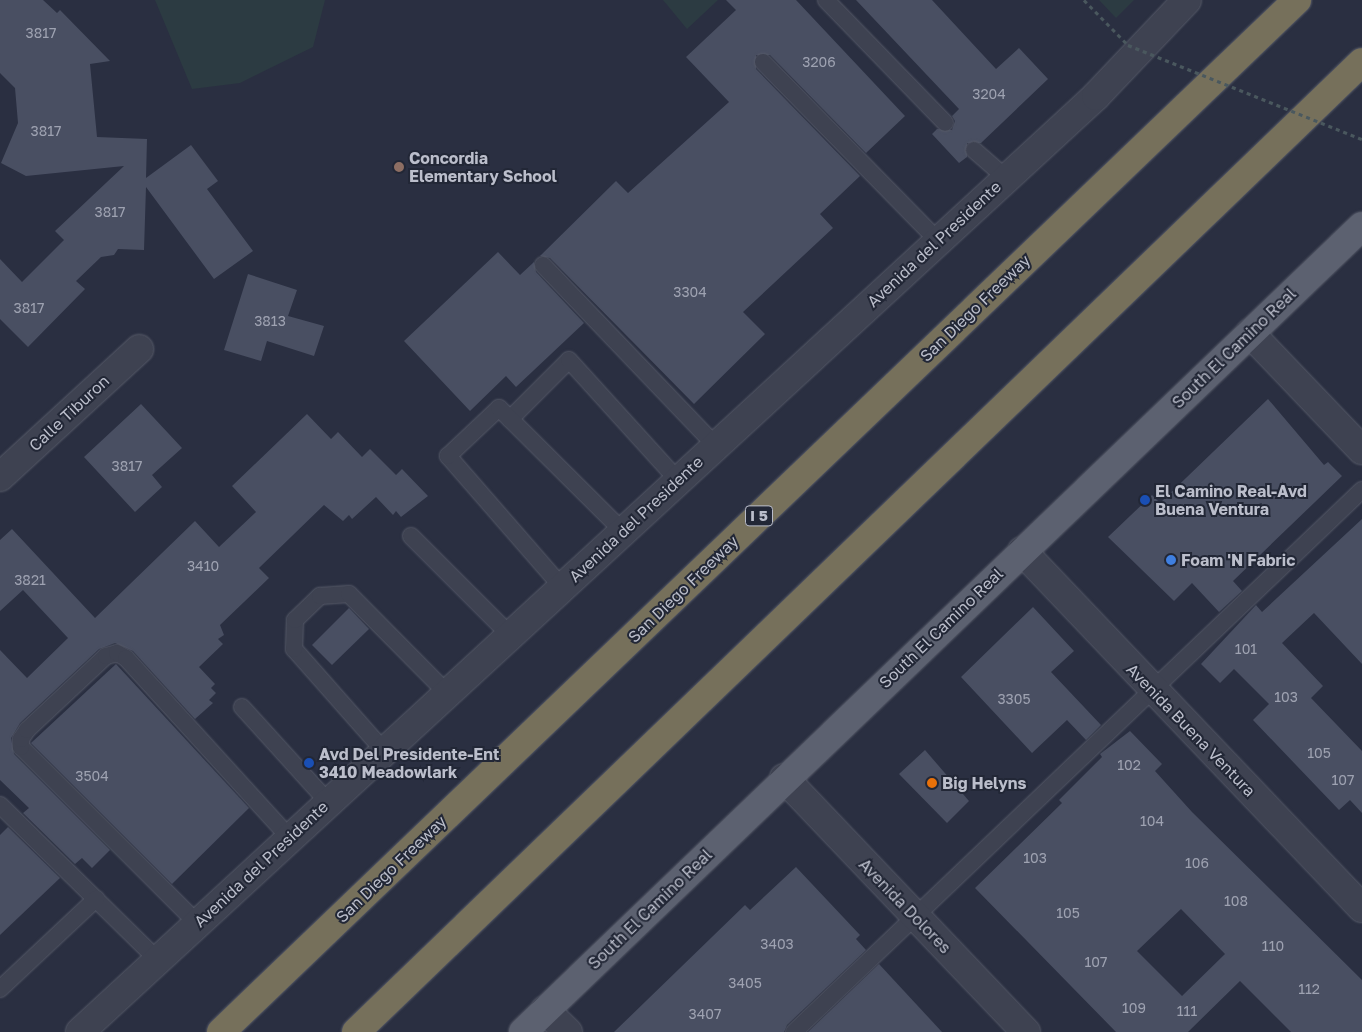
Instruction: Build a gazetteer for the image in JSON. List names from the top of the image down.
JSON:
{
  "streets": {
    "highway": ["San Diego Freeway", "I 5"],
    "main road": ["South El Camino Real"],
    "street": [
      "Avenida del Presidente",
      "Calle Tiburon",
      "Avenida Buena Ventura",
      "Avenida Dolores"
    ]
  },
  "crossings": [
    ["South El Camino Real", "Avenida Buena Ventura"],
    ["South El Camino Real", "Avenida Dolores"]
  ],
  "places": [
    "Concordia Elementary School",
    "El Camino Real-Avd Buena Ventura",
    "Foam 'N Fabric",
    "Avd Del Presidente-Ent 3410 Meadowlark",
    "Big Helyns"
  ],
  "house_numbers": [
    "3817",
    "3206",
    "3204",
    "3817",
    "3817",
    "3304",
    "3817",
    "3813",
    "3817",
    "3410",
    "3821",
    "101",
    "103",
    "3305",
    "105",
    "102",
    "3504",
    "107",
    "104",
    "103",
    "106",
    "108",
    "105",
    "3403",
    "110",
    "107",
    "3405",
    "112",
    "109",
    "111",
    "3407"
  ]
}
